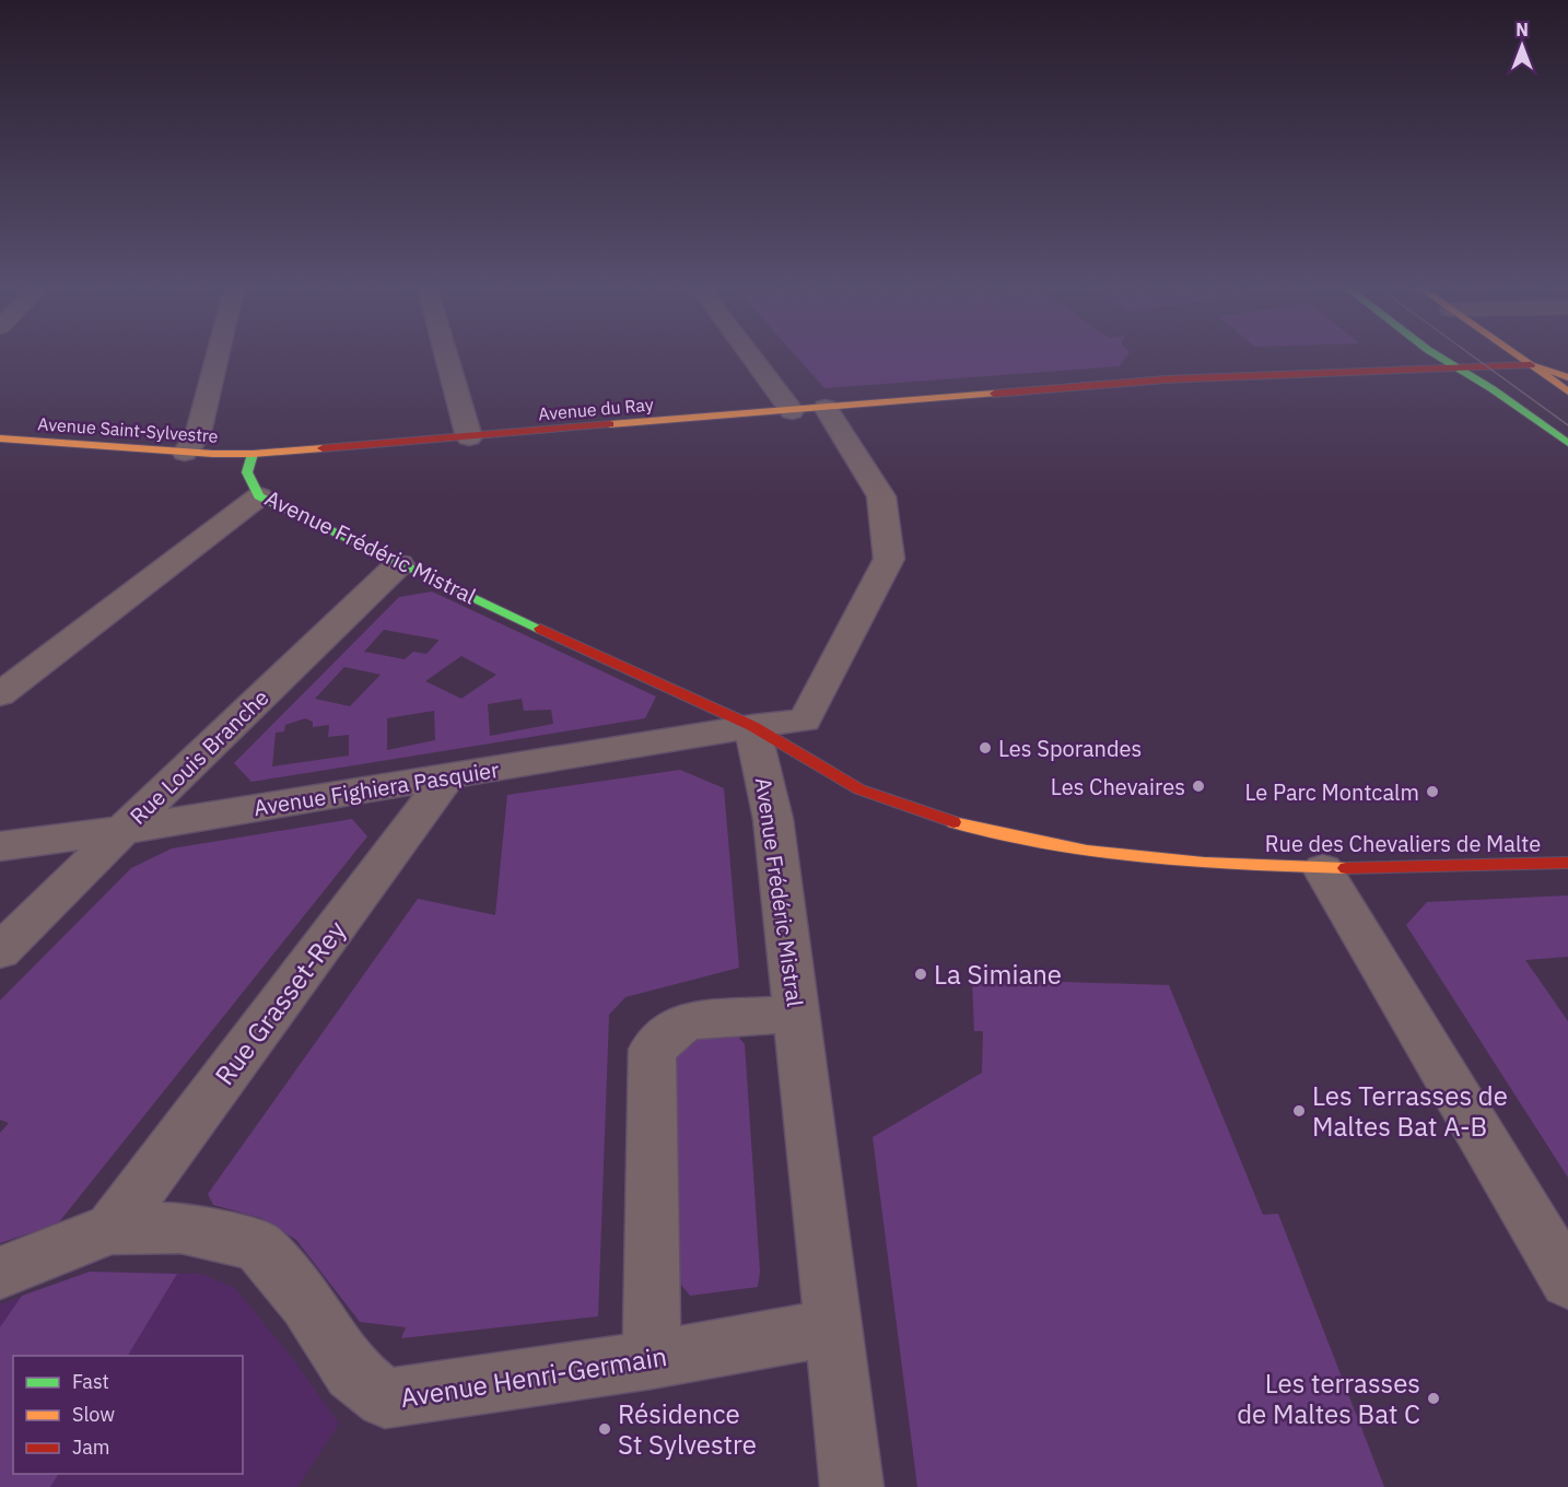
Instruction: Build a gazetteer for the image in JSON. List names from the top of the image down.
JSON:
{
  "streets": {
    "main road": [
      "Avenue du Ray",
      "Avenue Saint-Sylvestre",
      "Avenue Frédéric Mistral",
      "Rue des Chevaliers de Malte"
    ],
    "street": [
      "Rue Louis Branche",
      "Avenue Fighiera Pasquier",
      "Rue Grasset-Rey",
      "Avenue Henri-Germain"
    ]
  },
  "crossings": [
    ["Avenue du Ray", "Avenue Saint-Sylvestre"],
    ["Avenue du Ray", "Avenue Frédéric Mistral"],
    ["Avenue du Ray", "Avenue Fighiera Pasquier"],
    ["Avenue Saint-Sylvestre", "Avenue Frédéric Mistral"],
    ["Avenue Frédéric Mistral", "Rue Louis Branche"],
    ["Avenue Frédéric Mistral", "Avenue Fighiera Pasquier"],
    ["Avenue Frédéric Mistral", "Rue des Chevaliers de Malte"],
    ["Avenue Frédéric Mistral", "Avenue Henri-Germain"],
    ["Rue Louis Branche", "Avenue Fighiera Pasquier"],
    ["Avenue Fighiera Pasquier", "Rue des Chevaliers de Malte"],
    ["Avenue Fighiera Pasquier", "Rue Grasset-Rey"],
    ["Rue Grasset-Rey", "Avenue Henri-Germain"]
  ],
  "places": [
    "Les Sporandes",
    "Les Chevaires",
    "Le Parc Montcalm",
    "La Simiane",
    "Les Terrasses de Maltes Bat A-B",
    "Les terrasses de Maltes Bat C",
    "Résidence St Sylvestre"
  ],
  "legend": ["Fast", "Slow", "Jam"],
  "north": "top"
}
